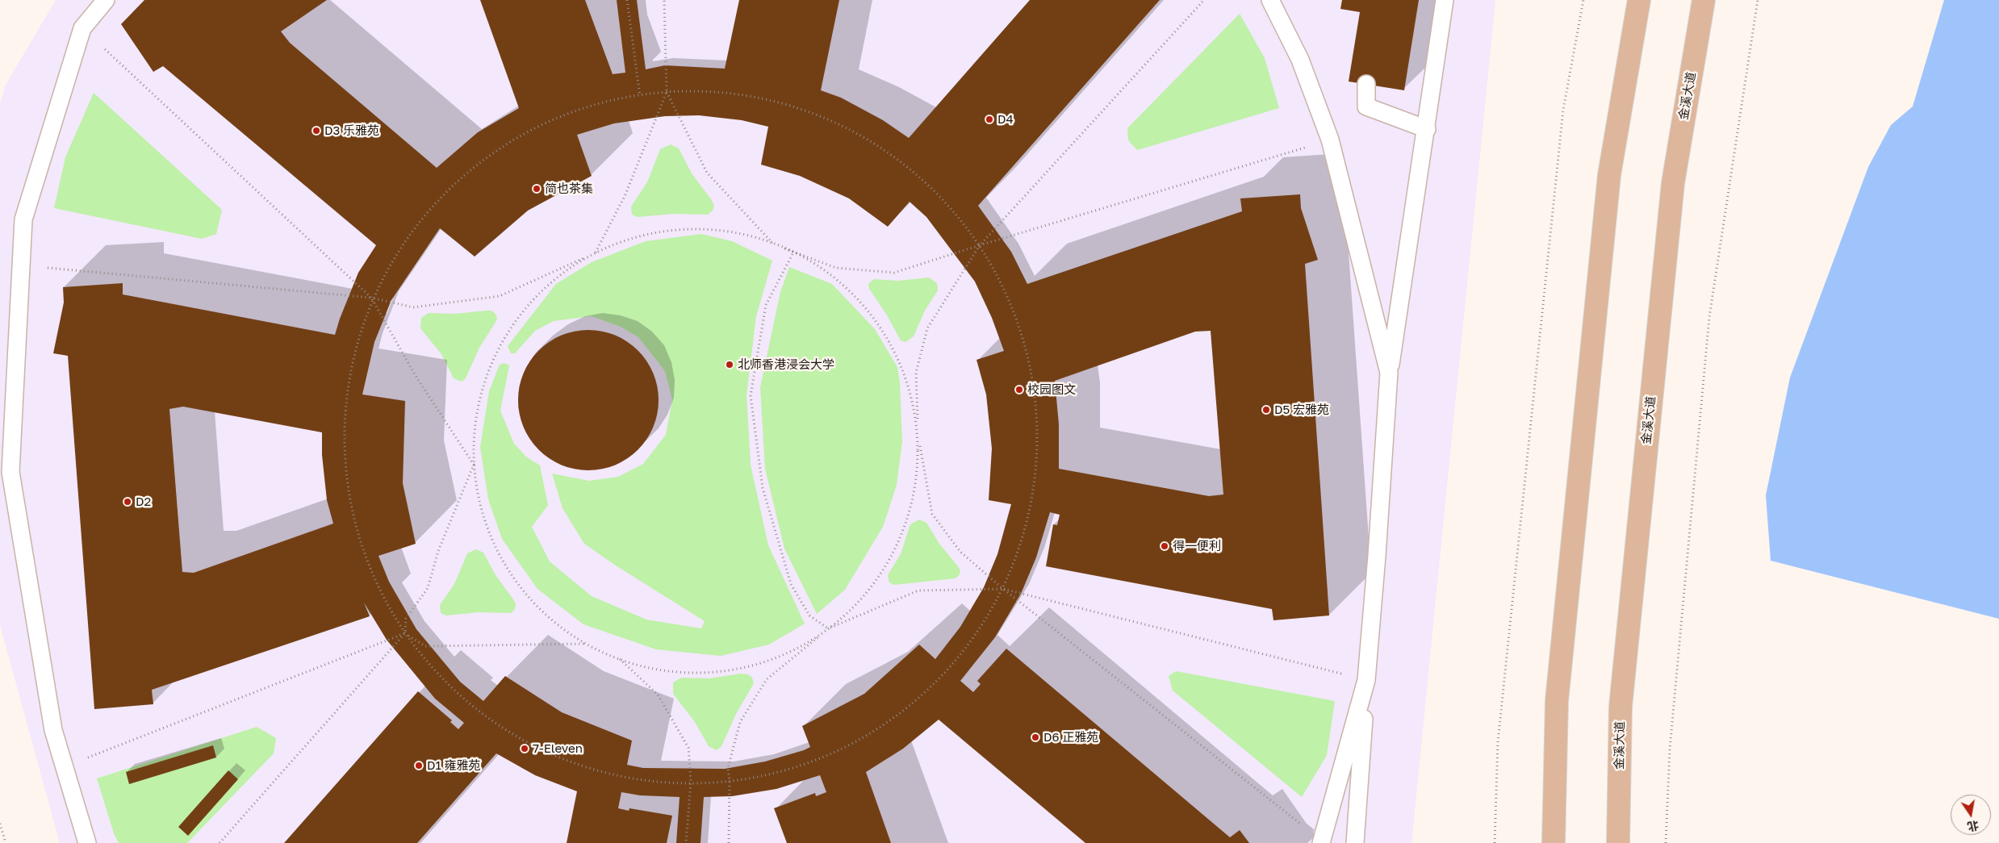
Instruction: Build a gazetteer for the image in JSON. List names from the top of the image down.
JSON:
{
  "streets": {
    "main road": ["金溪大道"]
  },
  "places": [
    "D4",
    "D3 乐雅苑",
    "简也茶集",
    "北师香港浸会大学",
    "校园图文",
    "D5 宏雅苑",
    "D2",
    "得一便利",
    "D6 正雅苑",
    "7-Eleven",
    "D1 雍雅苑"
  ],
  "north": "bottom"
}
